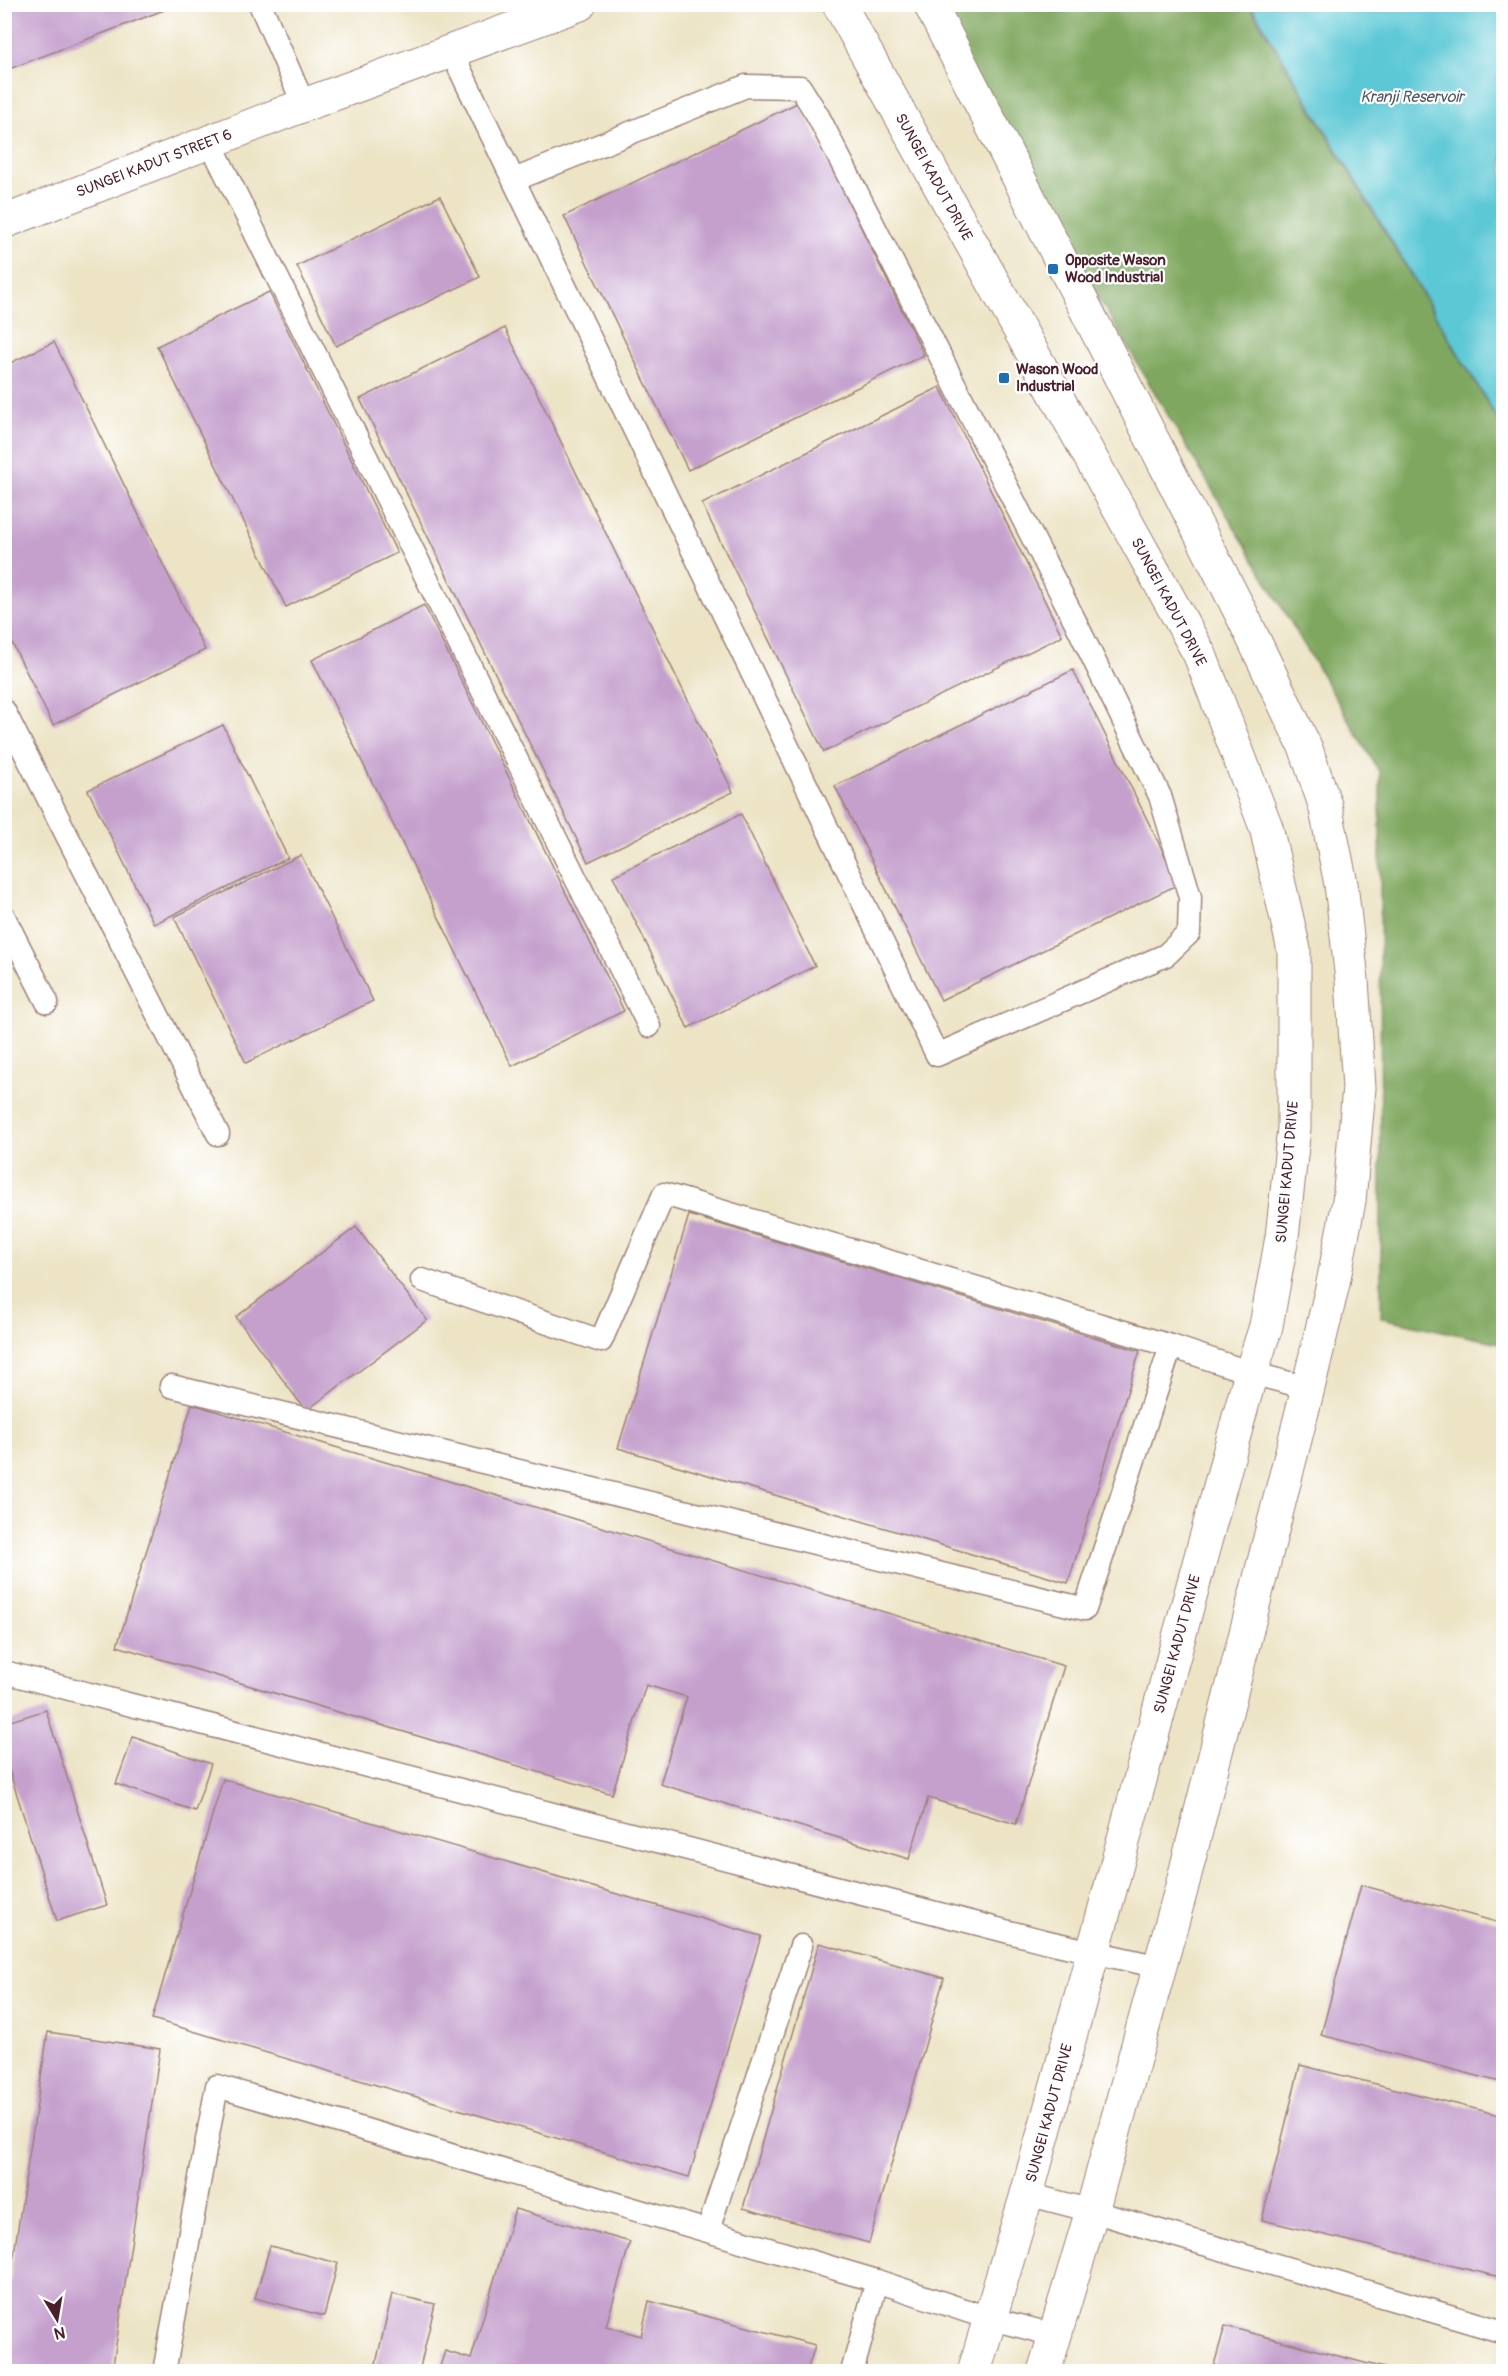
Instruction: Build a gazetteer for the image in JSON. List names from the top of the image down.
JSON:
{
  "streets": {
    "main road": ["SUNGEI KADUT STREET 6", "SUNGEI KADUT DRIVE"]
  },
  "water": ["Kranji Reservoir"],
  "places": {
    "transit": ["Opposite Wason Wood Industrial", "Wason Wood Industrial"]
  },
  "north": "bottom"
}
